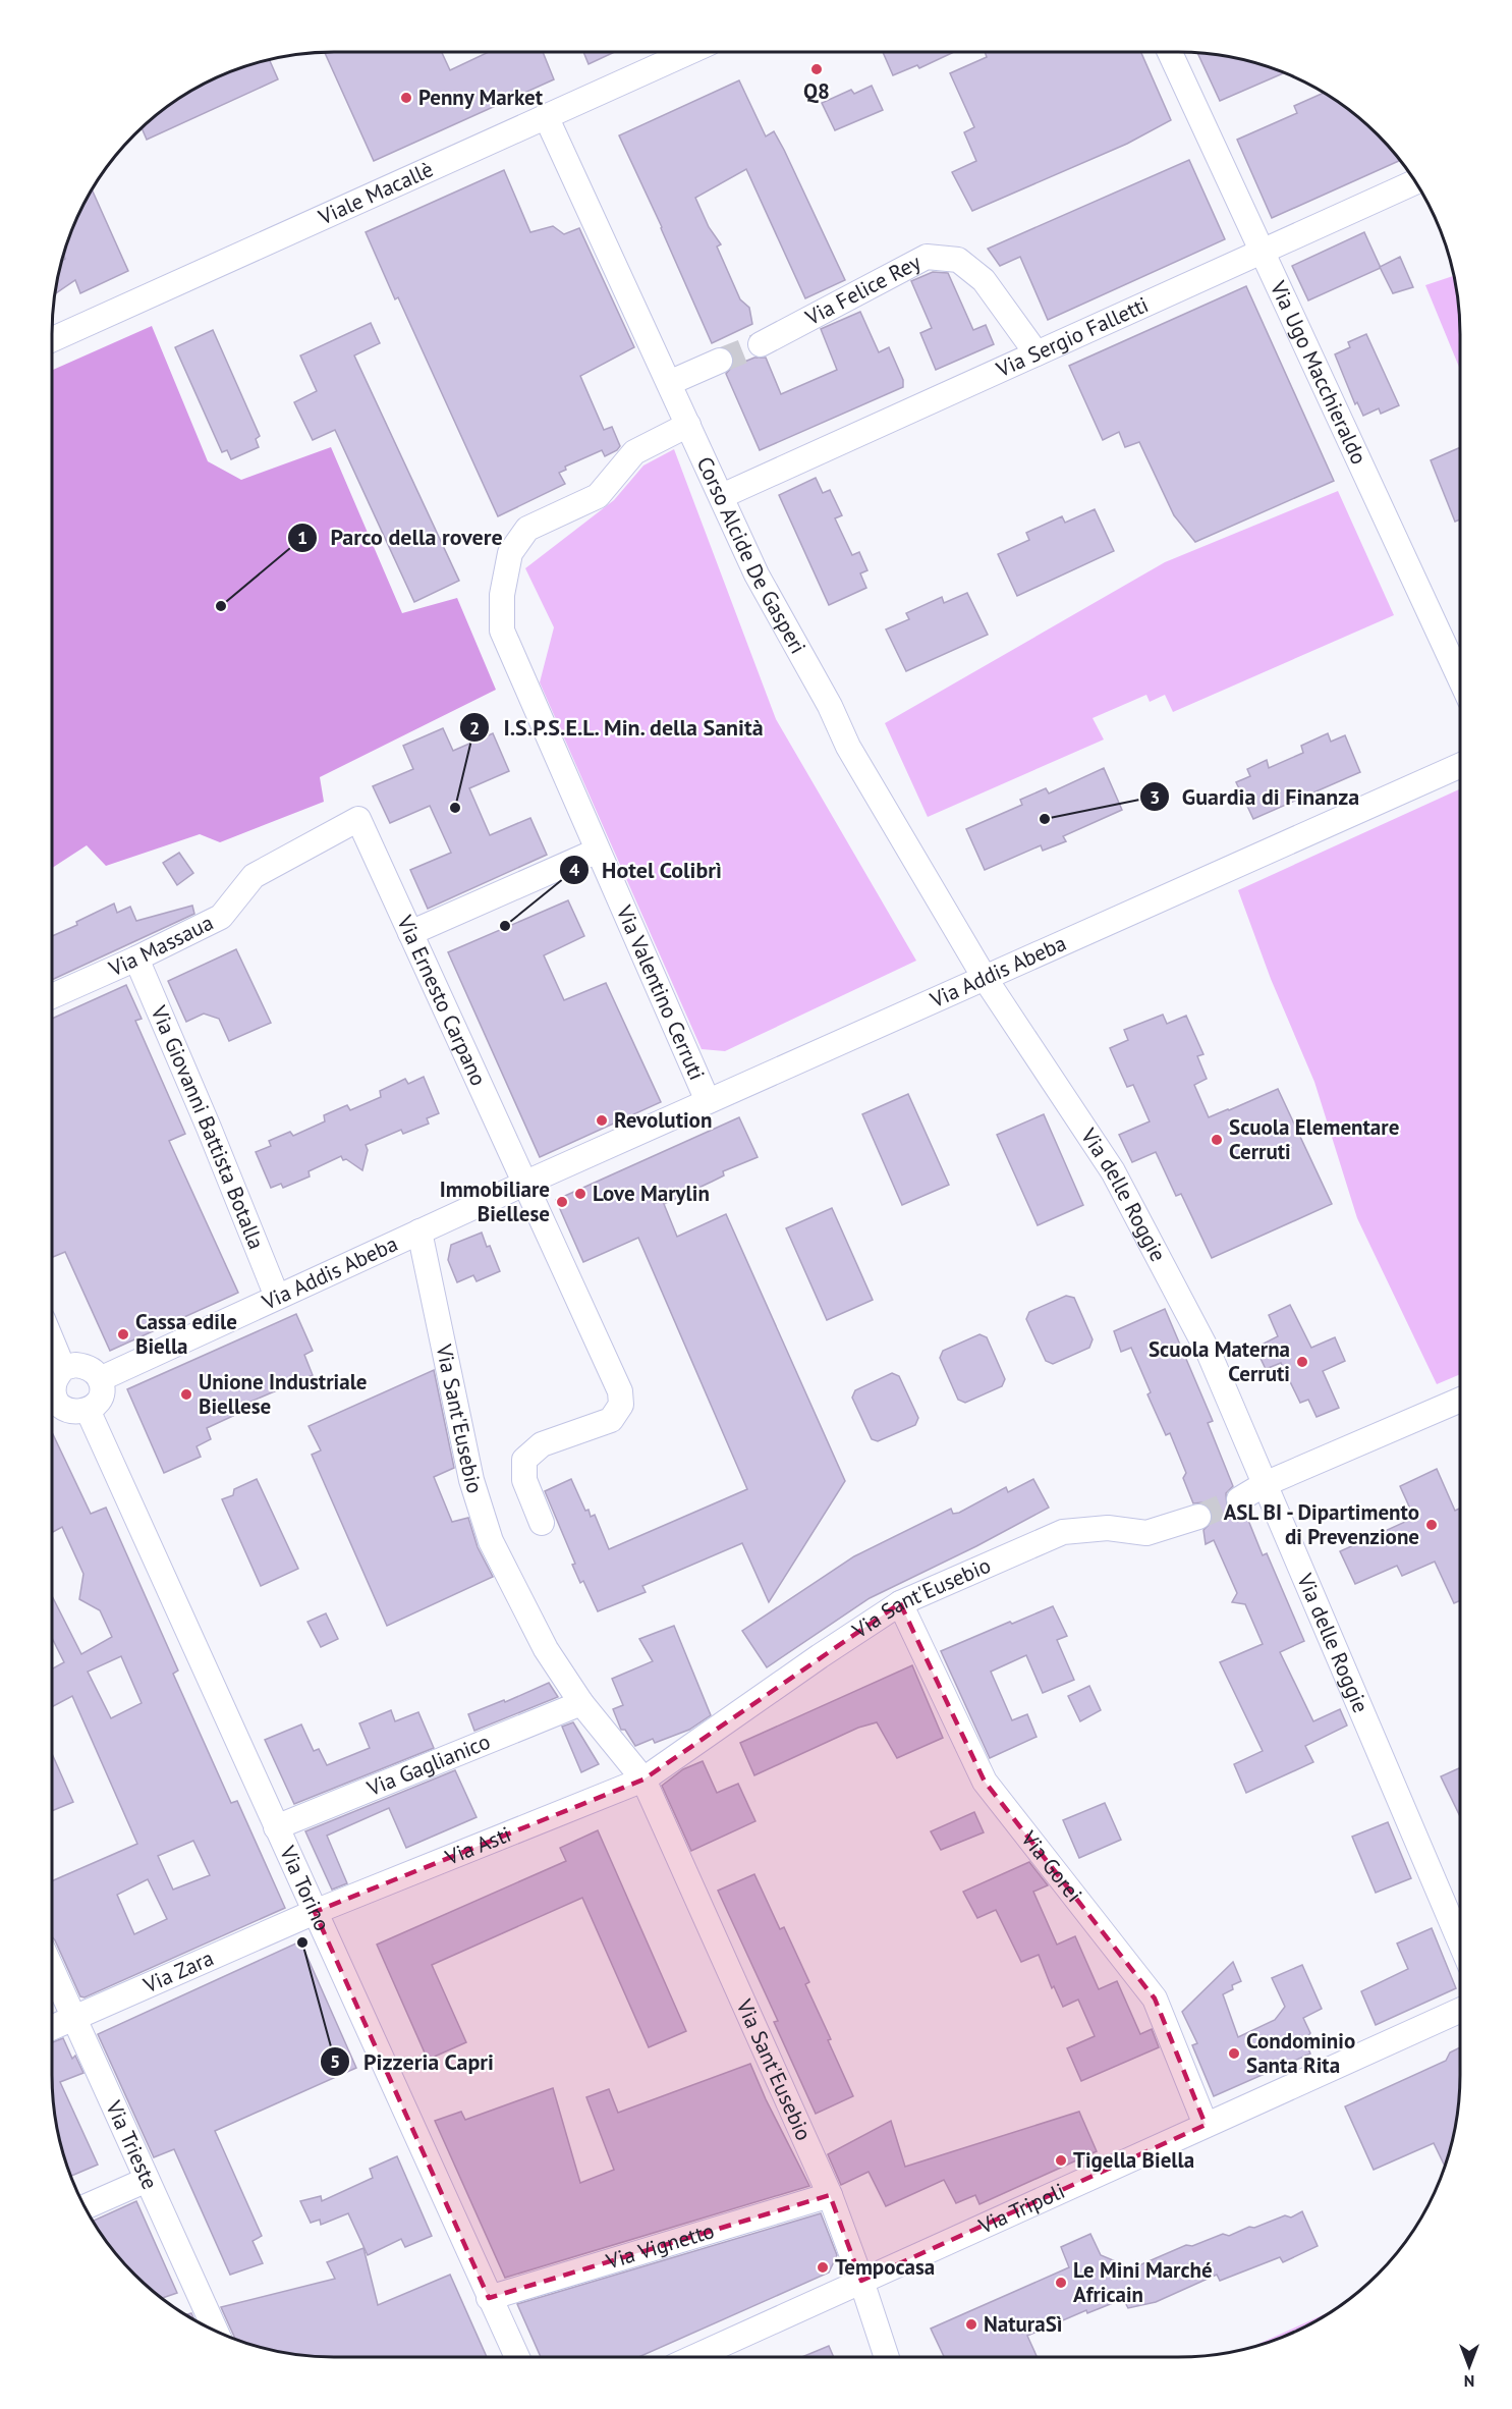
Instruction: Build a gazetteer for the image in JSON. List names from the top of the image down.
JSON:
{
  "streets": {
    "street": [
      "Viale Macallè",
      "Via Felice Rey",
      "Via Sergio Falletti",
      "Via Ugo Macchieraldo",
      "Corso Alcide De Gasperi",
      "Via Massaua",
      "Via Addis Abeba",
      "Via Valentino Cerruti",
      "Via Ernesto Carpano",
      "Via Giovanni Battista Botalla",
      "Via delle Roggie",
      "Via Sant'Eusebio",
      "Via Gaglianico",
      "Via Asti",
      "Via Gorei",
      "Via Torino",
      "Via Zara",
      "Via Trieste",
      "Via Tripoli",
      "Via Vignetto"
    ]
  },
  "crossings": [
    ["Viale Macallè", "Corso Alcide De Gasperi"],
    ["Via Felice Rey", "Via Sergio Falletti"],
    ["Via Sergio Falletti", "Via Ugo Macchieraldo"],
    ["Via Sergio Falletti", "Corso Alcide De Gasperi"],
    ["Corso Alcide De Gasperi", "Via Addis Abeba"],
    ["Corso Alcide De Gasperi", "Via Valentino Cerruti"],
    ["Corso Alcide De Gasperi", "Via delle Roggie"],
    ["Via Massaua", "Via Ernesto Carpano"],
    ["Via Massaua", "Via Giovanni Battista Botalla"],
    ["Via Addis Abeba", "Via Valentino Cerruti"],
    ["Via Addis Abeba", "Via Ernesto Carpano"],
    ["Via Addis Abeba", "Via Giovanni Battista Botalla"],
    ["Via Addis Abeba", "Via delle Roggie"],
    ["Via Addis Abeba", "Via Sant'Eusebio"],
    ["Via Sant'Eusebio", "Via Gaglianico"],
    ["Via Sant'Eusebio", "Via Asti"],
    ["Via Sant'Eusebio", "Via Gorei"],
    ["Via Sant'Eusebio", "Via Tripoli"],
    ["Via Sant'Eusebio", "Via Vignetto"],
    ["Via Gaglianico", "Via Torino"],
    ["Via Asti", "Via Torino"],
    ["Via Asti", "Via Zara"],
    ["Via Gorei", "Via Tripoli"],
    ["Via Torino", "Via Zara"],
    ["Via Torino", "Via Vignetto"],
    ["Via Zara", "Via Trieste"]
  ],
  "places": [
    "Q8",
    "Penny Market",
    "Parco della rovere",
    "I.S.P.S.E.L. Min. della Sanità",
    "Guardia di Finanza",
    "Hotel Colibrì",
    "Revolution",
    "Scuola Elementare Cerruti",
    "Love Marylin",
    "Immobiliare Biellese",
    "Cassa edile Biella",
    "Scuola Materna Cerruti",
    "Unione Industriale Biellese",
    "ASL BI - Dipartimento di Prevenzione",
    "Pizzeria Capri",
    "Condominio Santa Rita",
    "Tigella Biella",
    "Tempocasa",
    "Le Mini Marché Africain",
    "NaturaSì"
  ],
  "north": "bottom"
}
